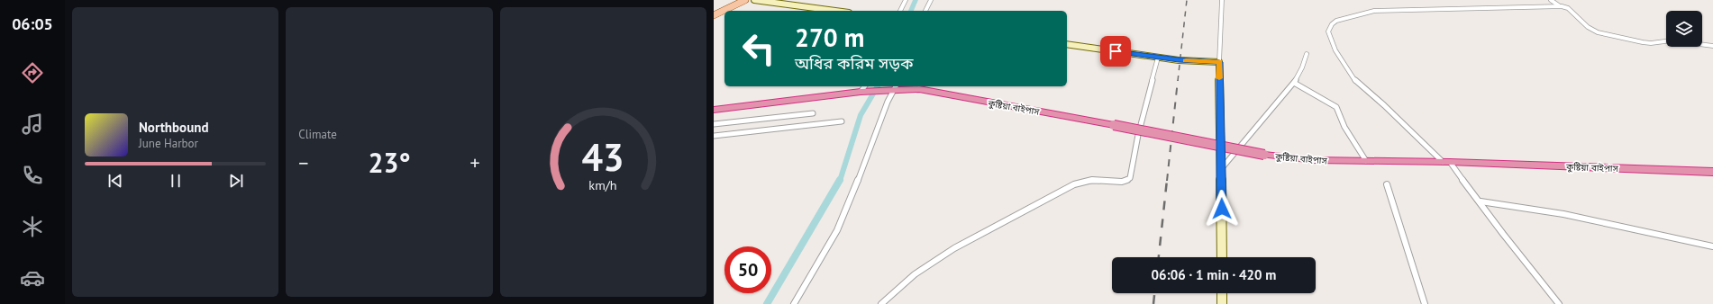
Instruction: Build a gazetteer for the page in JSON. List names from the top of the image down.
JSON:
{
  "streets": {
    "highway": ["কুষ্টিয়া বাইপাস"]
  },
  "page": {
    "tabs": "06:05",
    "tile": "Climate",
    "turn": ["270 m", "অধির করিম সড়ক"],
    "song": ["Northbound", "June Harbor"],
    "heat": ["−", "23°", "+"],
    "limit": "50",
    "trip": "06:06 · 1 min · 420 m",
    "gauge": ["43", "km/h"]
  }
}
